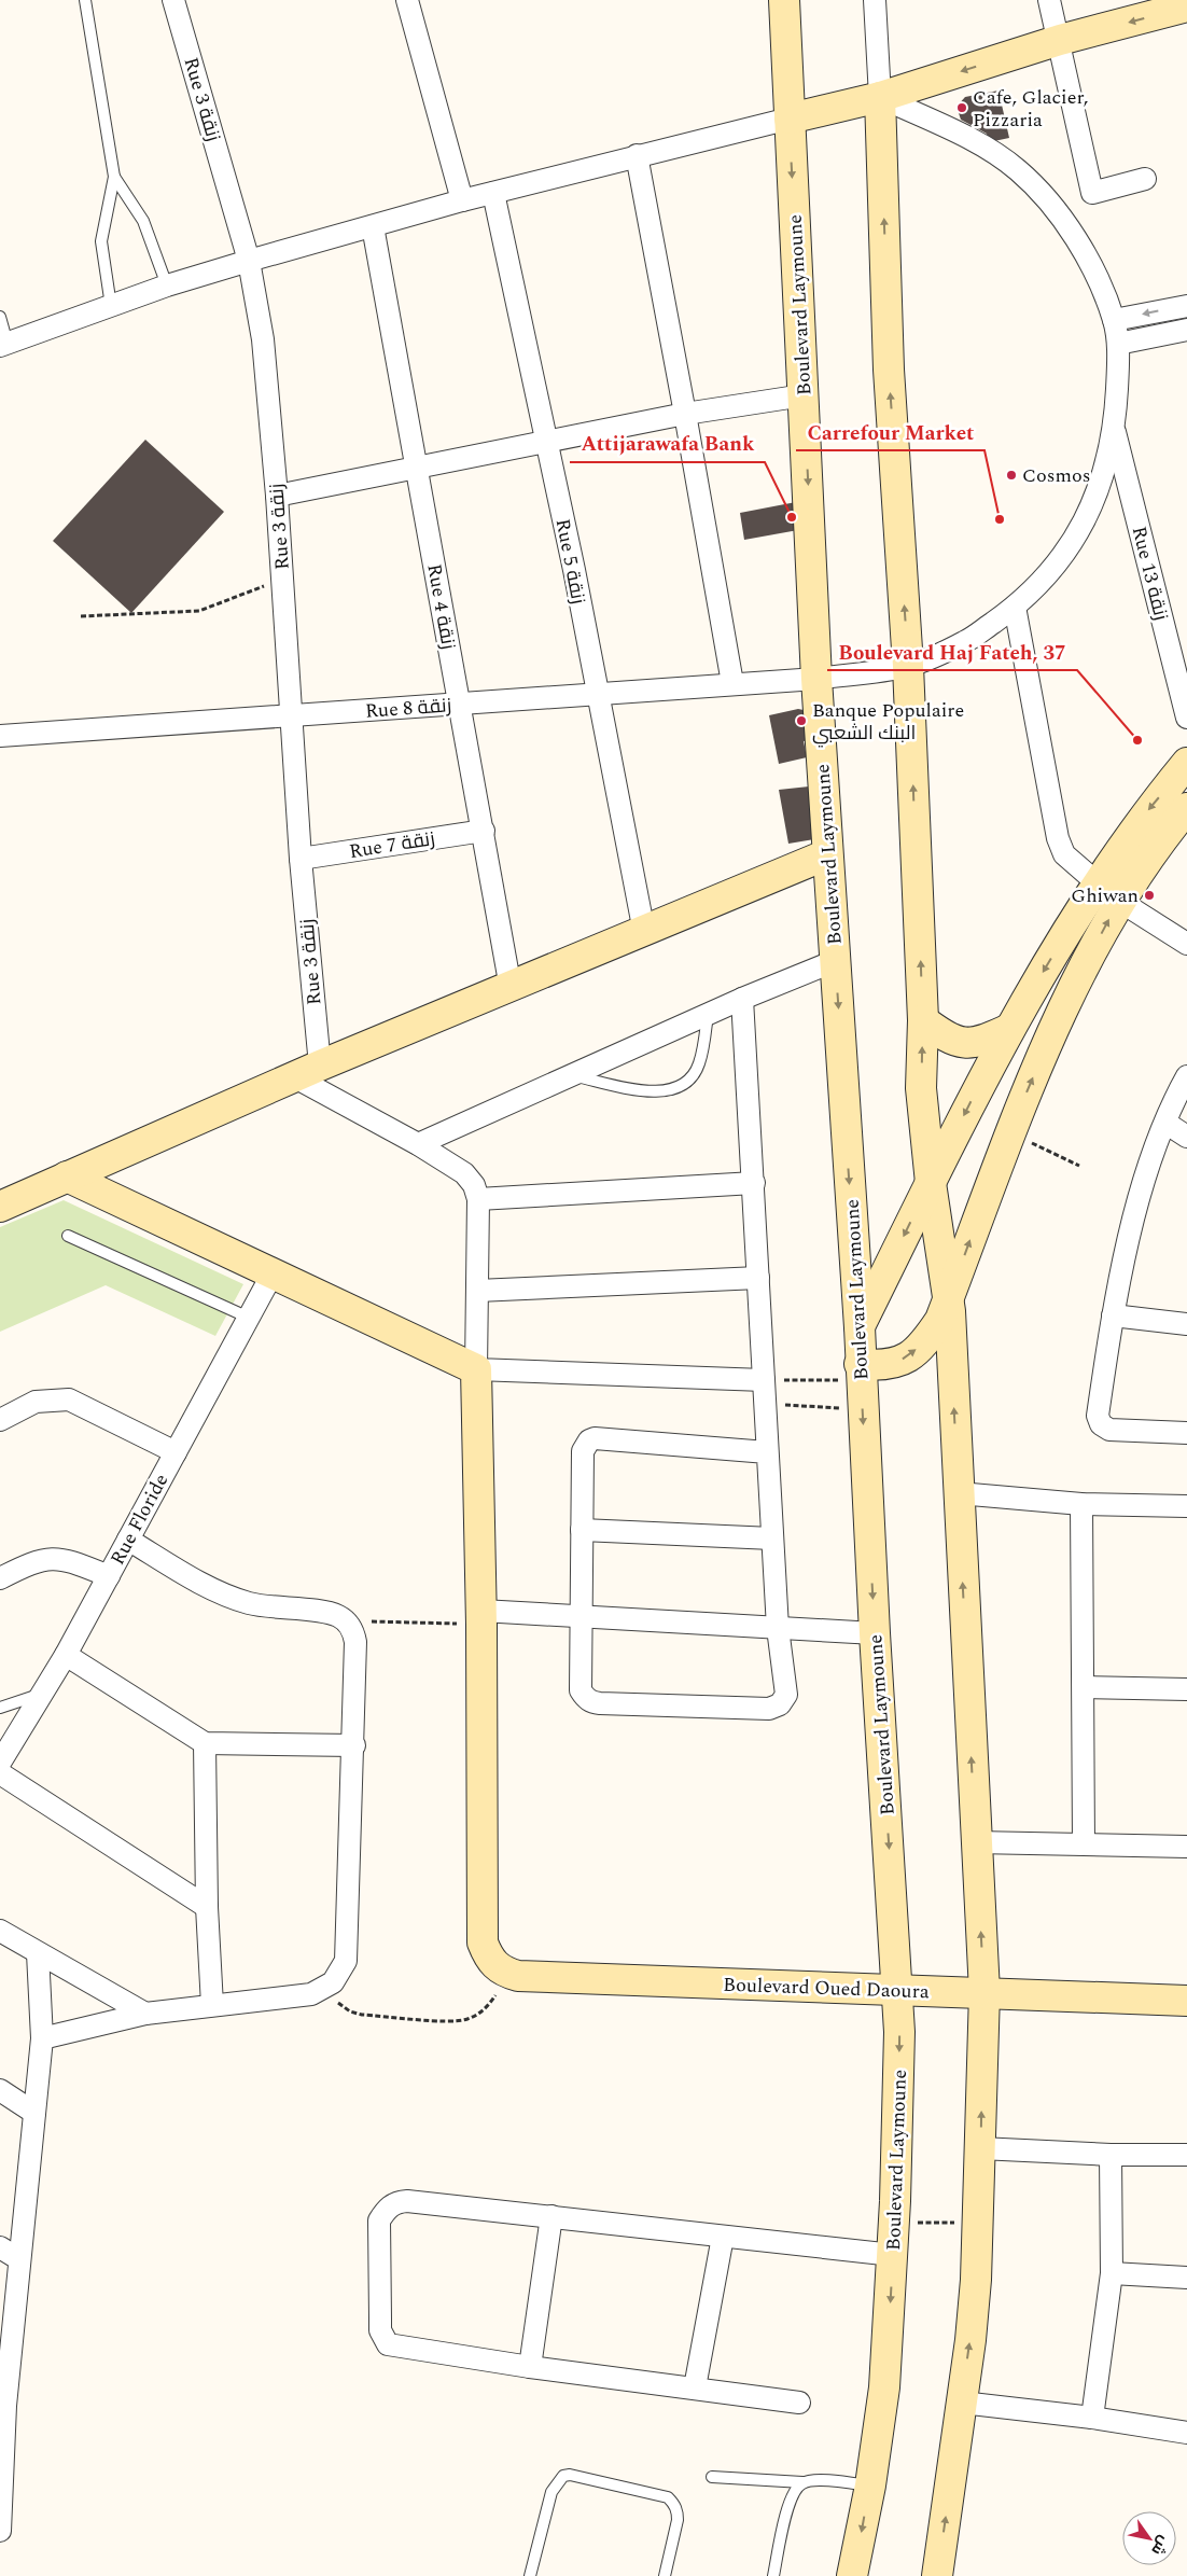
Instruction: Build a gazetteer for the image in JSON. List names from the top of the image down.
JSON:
{
  "streets": {
    "street": [
      "Rue 3 زنقة",
      "Boulevard Laymoune",
      "Rue 5 زنقة",
      "Rue 13 زنقة",
      "Rue 4 زنقة",
      "Rue 8 زنقة",
      "Rue 7 زنقة",
      "Rue Floride",
      "Boulevard Oued Daoura"
    ]
  },
  "crossings": [
    ["Rue 3 زنقة", "Rue 8 زنقة"],
    ["Rue 3 زنقة", "Rue 7 زنقة"],
    ["Boulevard Laymoune", "Rue 8 زنقة"],
    ["Boulevard Laymoune", "Boulevard Oued Daoura"],
    ["Rue 5 زنقة", "Rue 8 زنقة"],
    ["Rue 13 زنقة", "Rue 8 زنقة"],
    ["Rue 4 زنقة", "Rue 8 زنقة"],
    ["Rue 4 زنقة", "Rue 7 زنقة"]
  ],
  "places": [
    "Cafe, Glacier, Pizzaria",
    "Cosmos",
    "Attijarawafa Bank",
    "Carrefour Market",
    "Banque Populaire البنك الشعبي",
    "Boulevard Haj Fateh, 37",
    "Ghiwan"
  ],
  "north": "bottom right"
}
